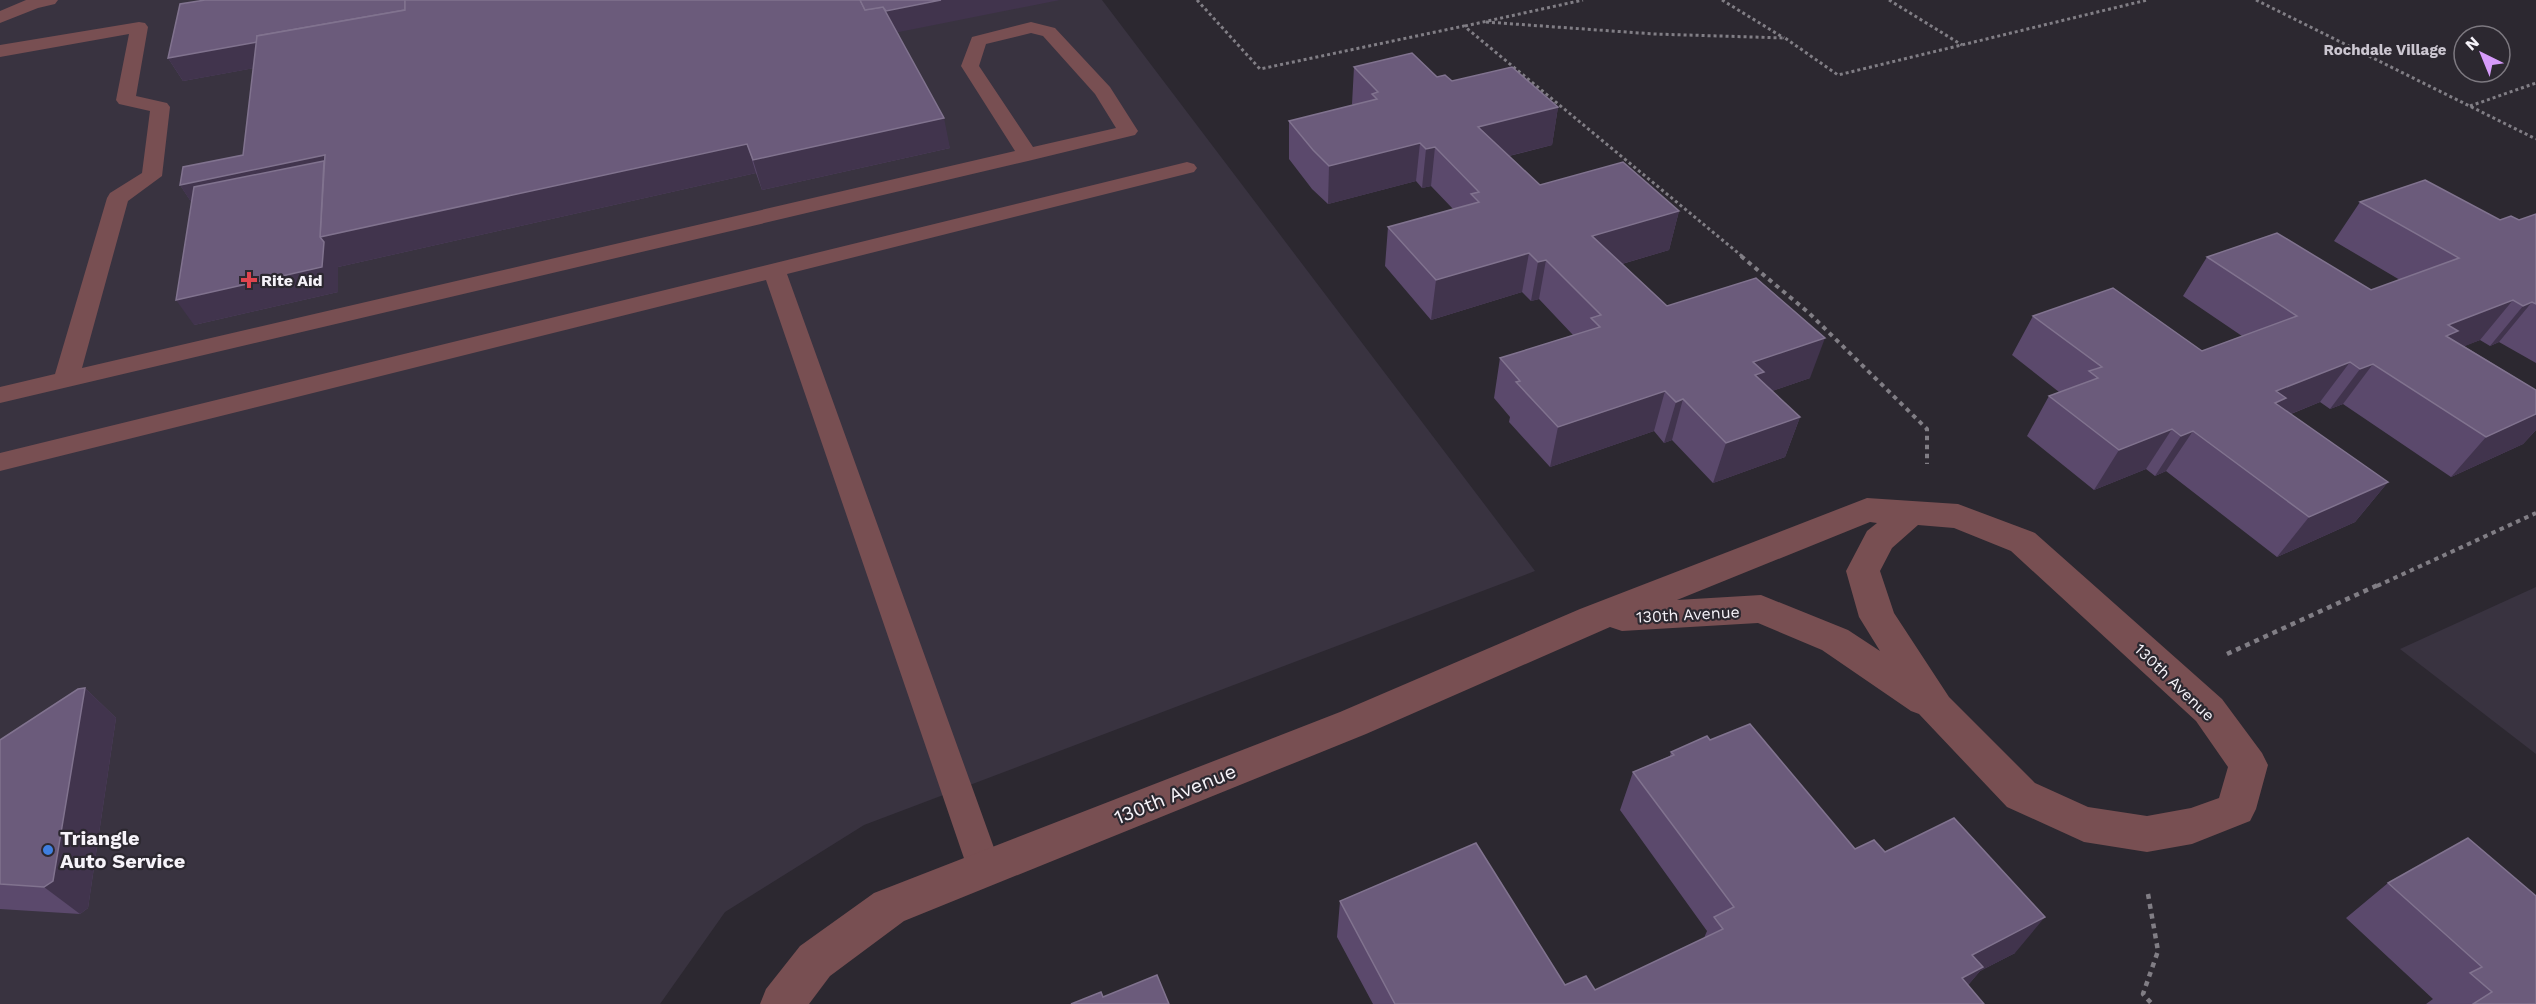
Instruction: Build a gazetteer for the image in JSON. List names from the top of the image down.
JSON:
{
  "streets": {
    "street": ["130th Avenue"]
  },
  "districts": ["Rochdale Village"],
  "places": {
    "health": ["Rite Aid"],
    "other": ["Triangle Auto Service"]
  },
  "north": "top left"
}
